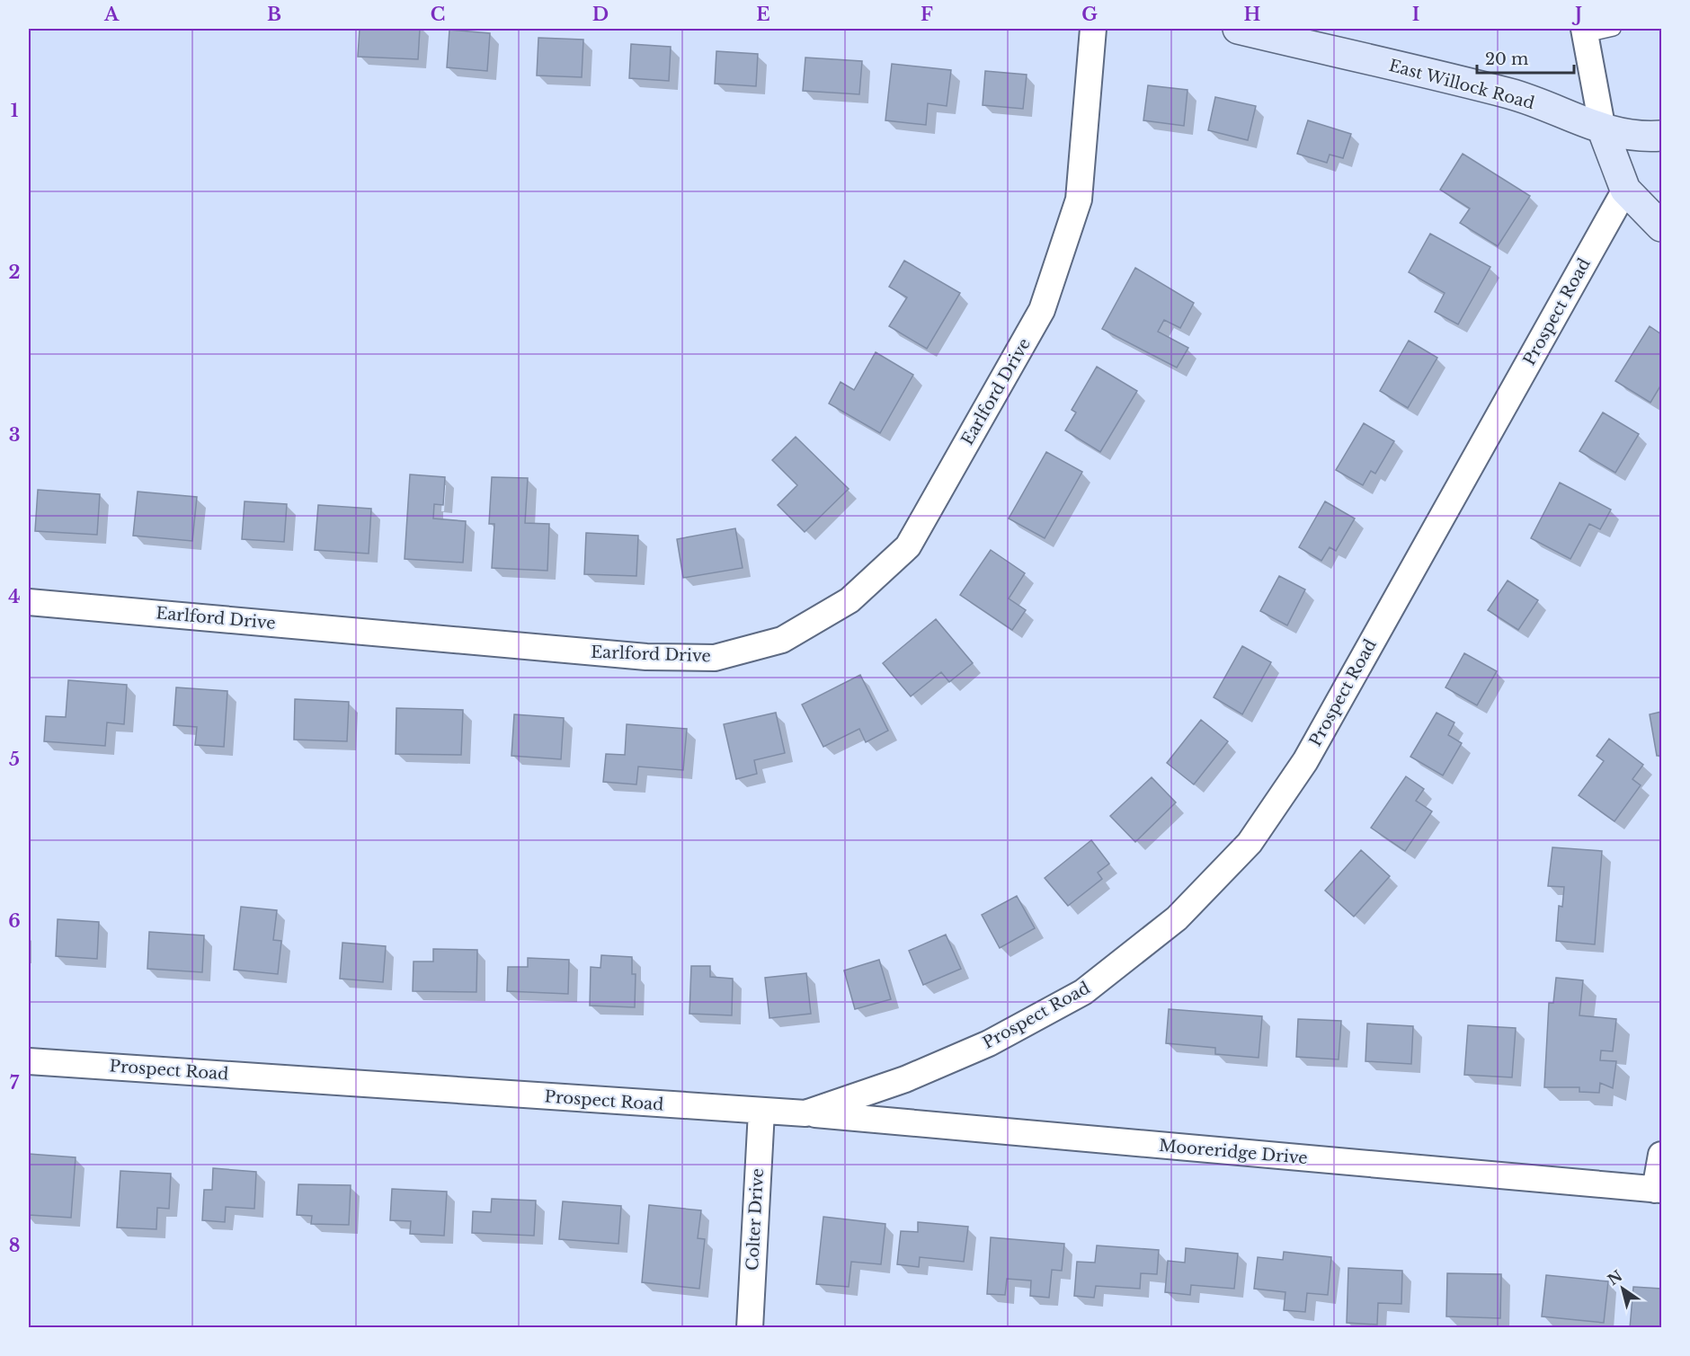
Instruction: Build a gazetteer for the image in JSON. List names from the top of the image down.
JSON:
{
  "streets": {
    "street": [
      "East Willock Road",
      "Prospect Road",
      "Earlford Drive",
      "Mooreridge Drive",
      "Colter Drive"
    ]
  },
  "crossings": [
    ["Prospect Road", "Mooreridge Drive"],
    ["Prospect Road", "Colter Drive"]
  ],
  "scale_bar": "20 m",
  "north": "top left",
  "grid": {
    "columns": [
      "A",
      "B",
      "C",
      "D",
      "E",
      "F",
      "G",
      "H",
      "I",
      "J"
    ],
    "rows": [
      "1",
      "2",
      "3",
      "4",
      "5",
      "6",
      "7",
      "8"
    ]
  }
}
